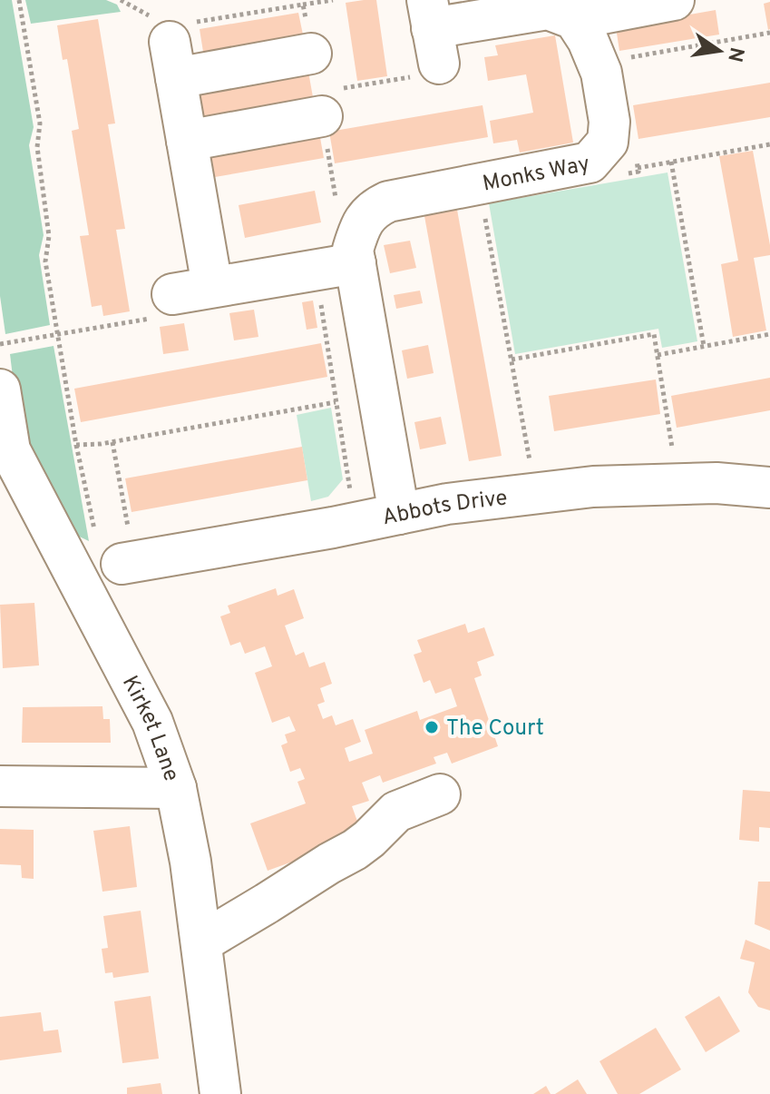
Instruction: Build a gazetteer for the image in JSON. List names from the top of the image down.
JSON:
{
  "streets": {
    "street": ["Monks Way", "Abbots Drive", "Kirket Lane"]
  },
  "crossings": [
    ["Monks Way", "Abbots Drive"]
  ],
  "places": ["The Court"],
  "north": "right"
}
